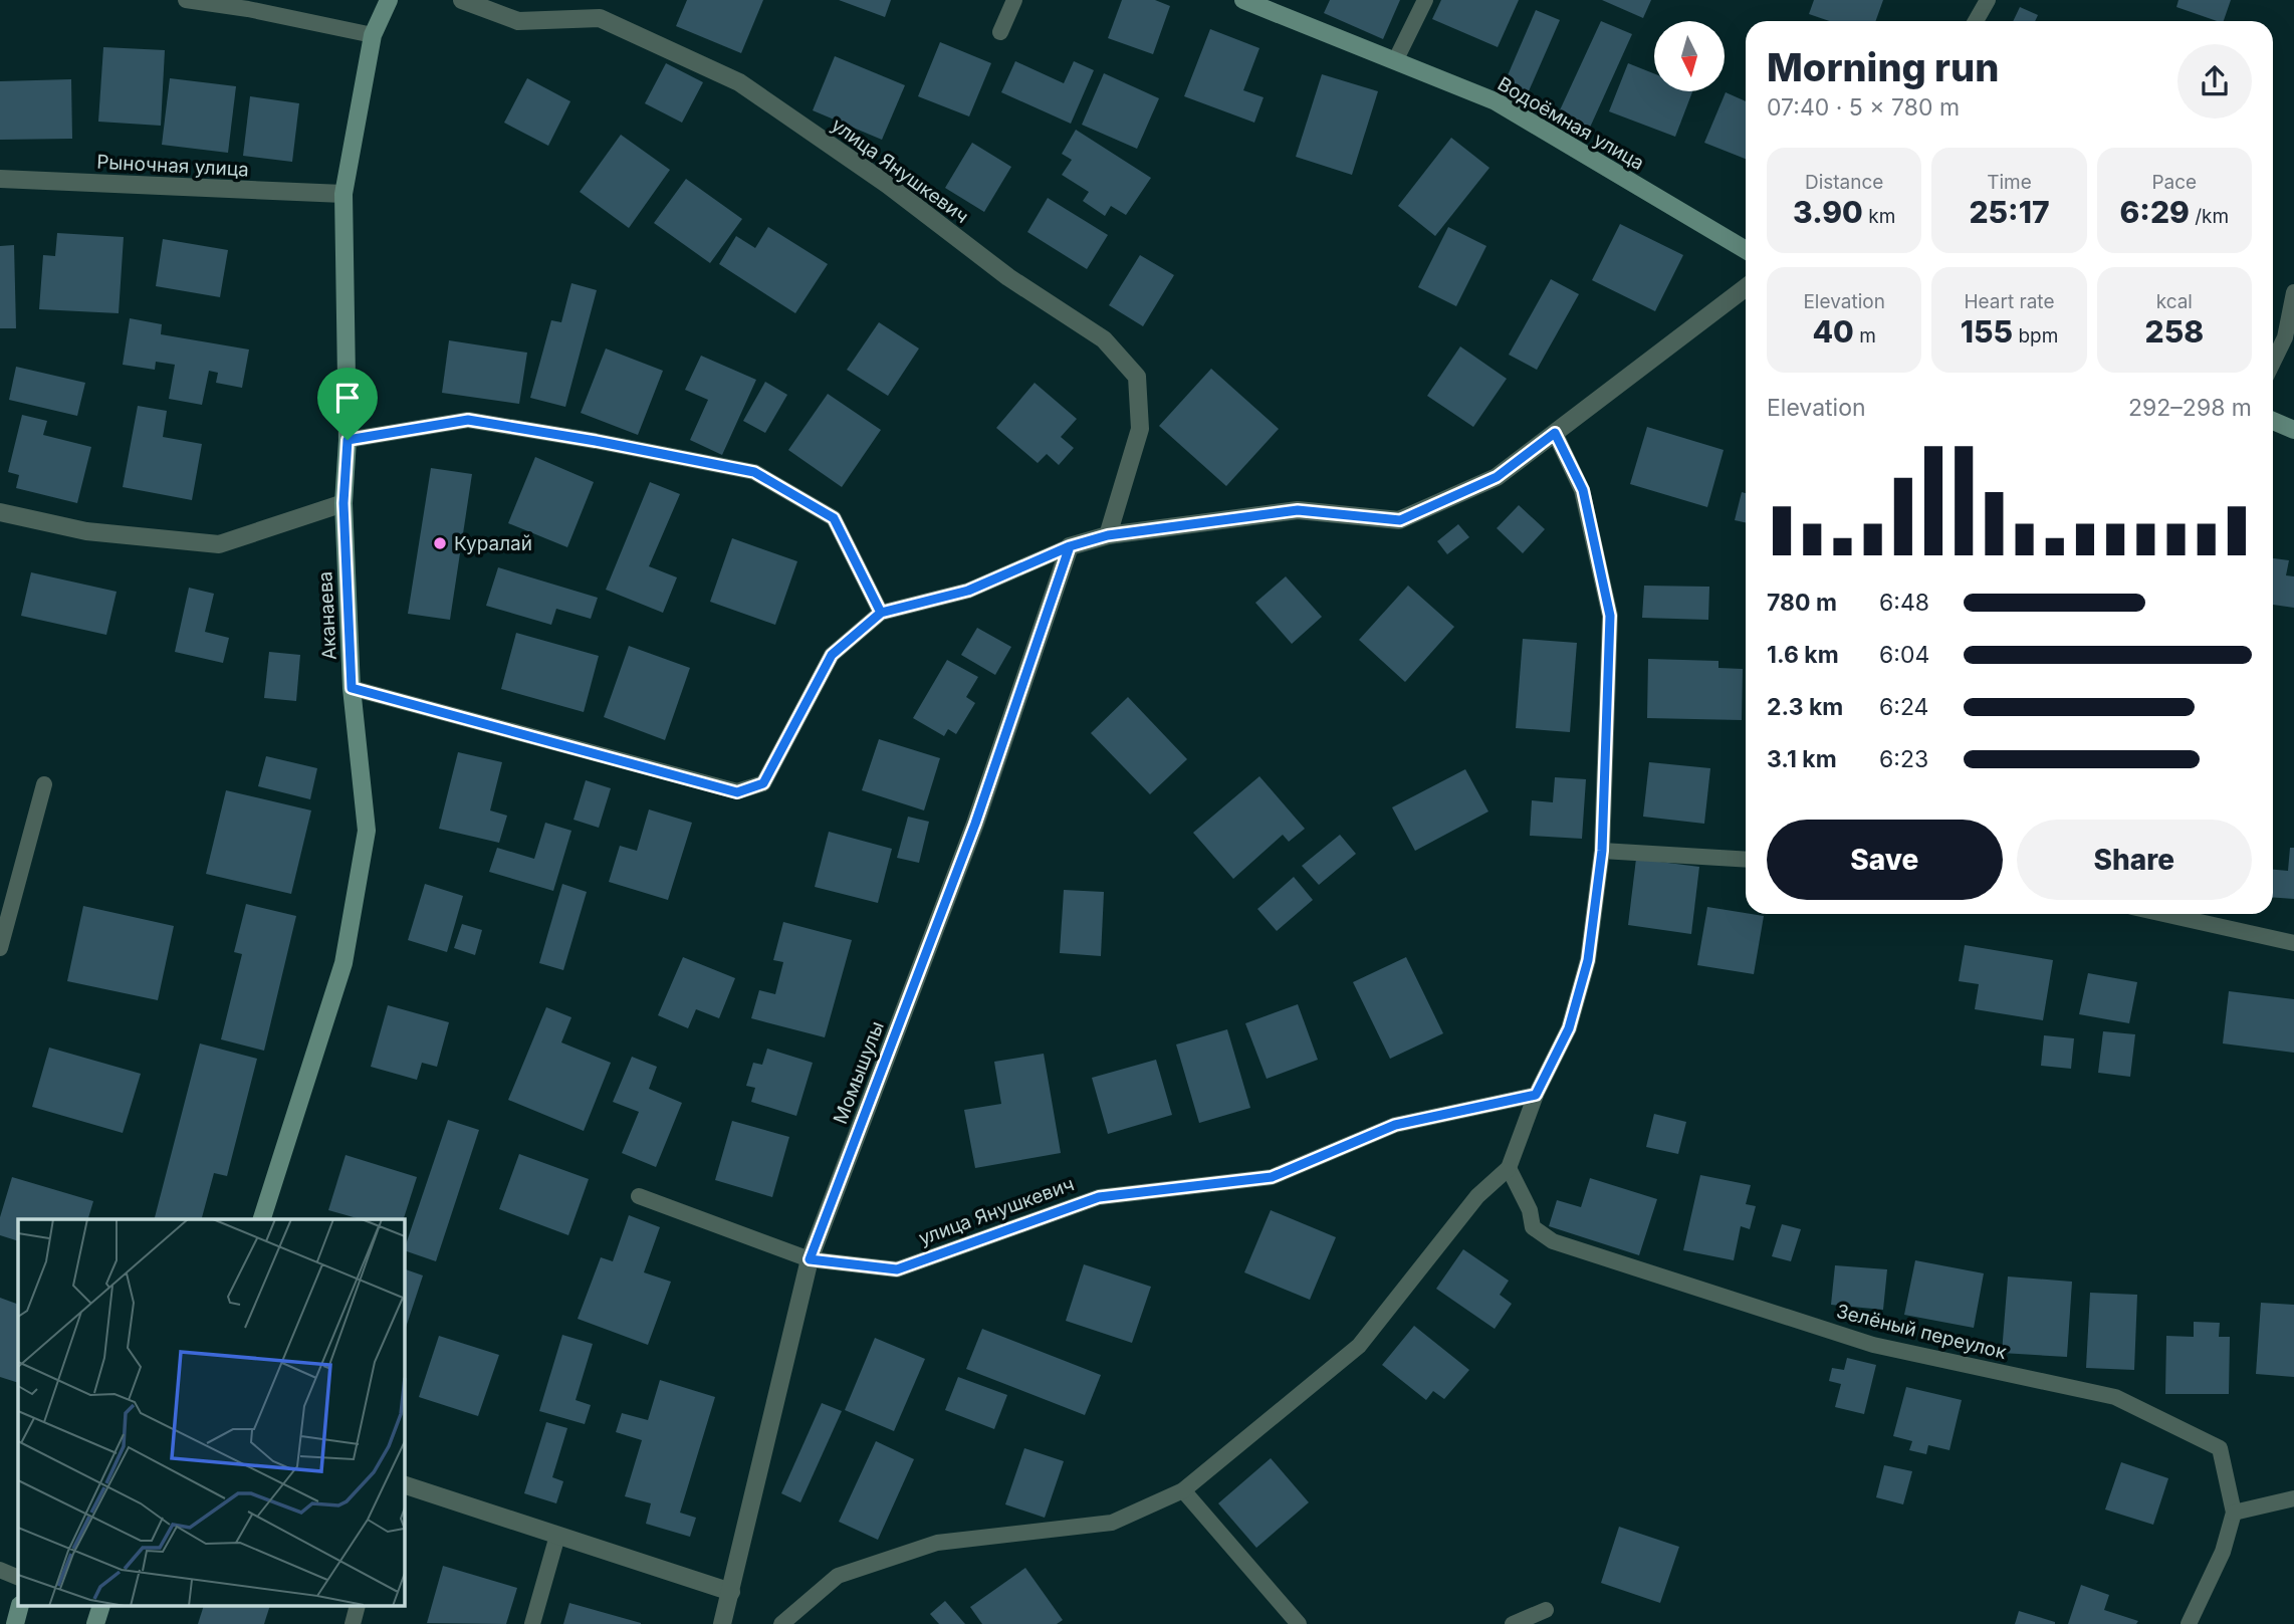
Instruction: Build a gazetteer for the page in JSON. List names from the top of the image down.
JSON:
{
  "streets": {
    "street": [
      "Водоёмная улица",
      "Рыночная улица",
      "улица Янушкевич",
      "Аканаева",
      "Момышулы"
    ],
    "lane": ["Зелёный переулок"]
  },
  "crossings": [
    ["Рыночная улица", "Аканаева"],
    ["улица Янушкевич", "Момышулы"]
  ],
  "places": ["Куралай"],
  "north": "bottom",
  "page": {
    "heading": ["Morning run", "07:40 · 5 × 780 m"],
    "stats": [
      ["Distance", "3.90 km"],
      ["Time", "25:17"],
      ["Pace", "6:29 /km"],
      ["Elevation", "40 m"],
      ["Heart rate", "155 bpm"],
      ["kcal", "258"]
    ],
    "chart": ["Elevation", "292–298 m"],
    "list": [
      {
        "name": "780 m",
        "note": "6:48"
      },
      {
        "name": "1.6 km",
        "note": "6:04"
      },
      {
        "name": "2.3 km",
        "note": "6:24"
      },
      {
        "name": "3.1 km",
        "note": "6:23"
      }
    ],
    "buttons": ["Save", "Share"]
  }
}
